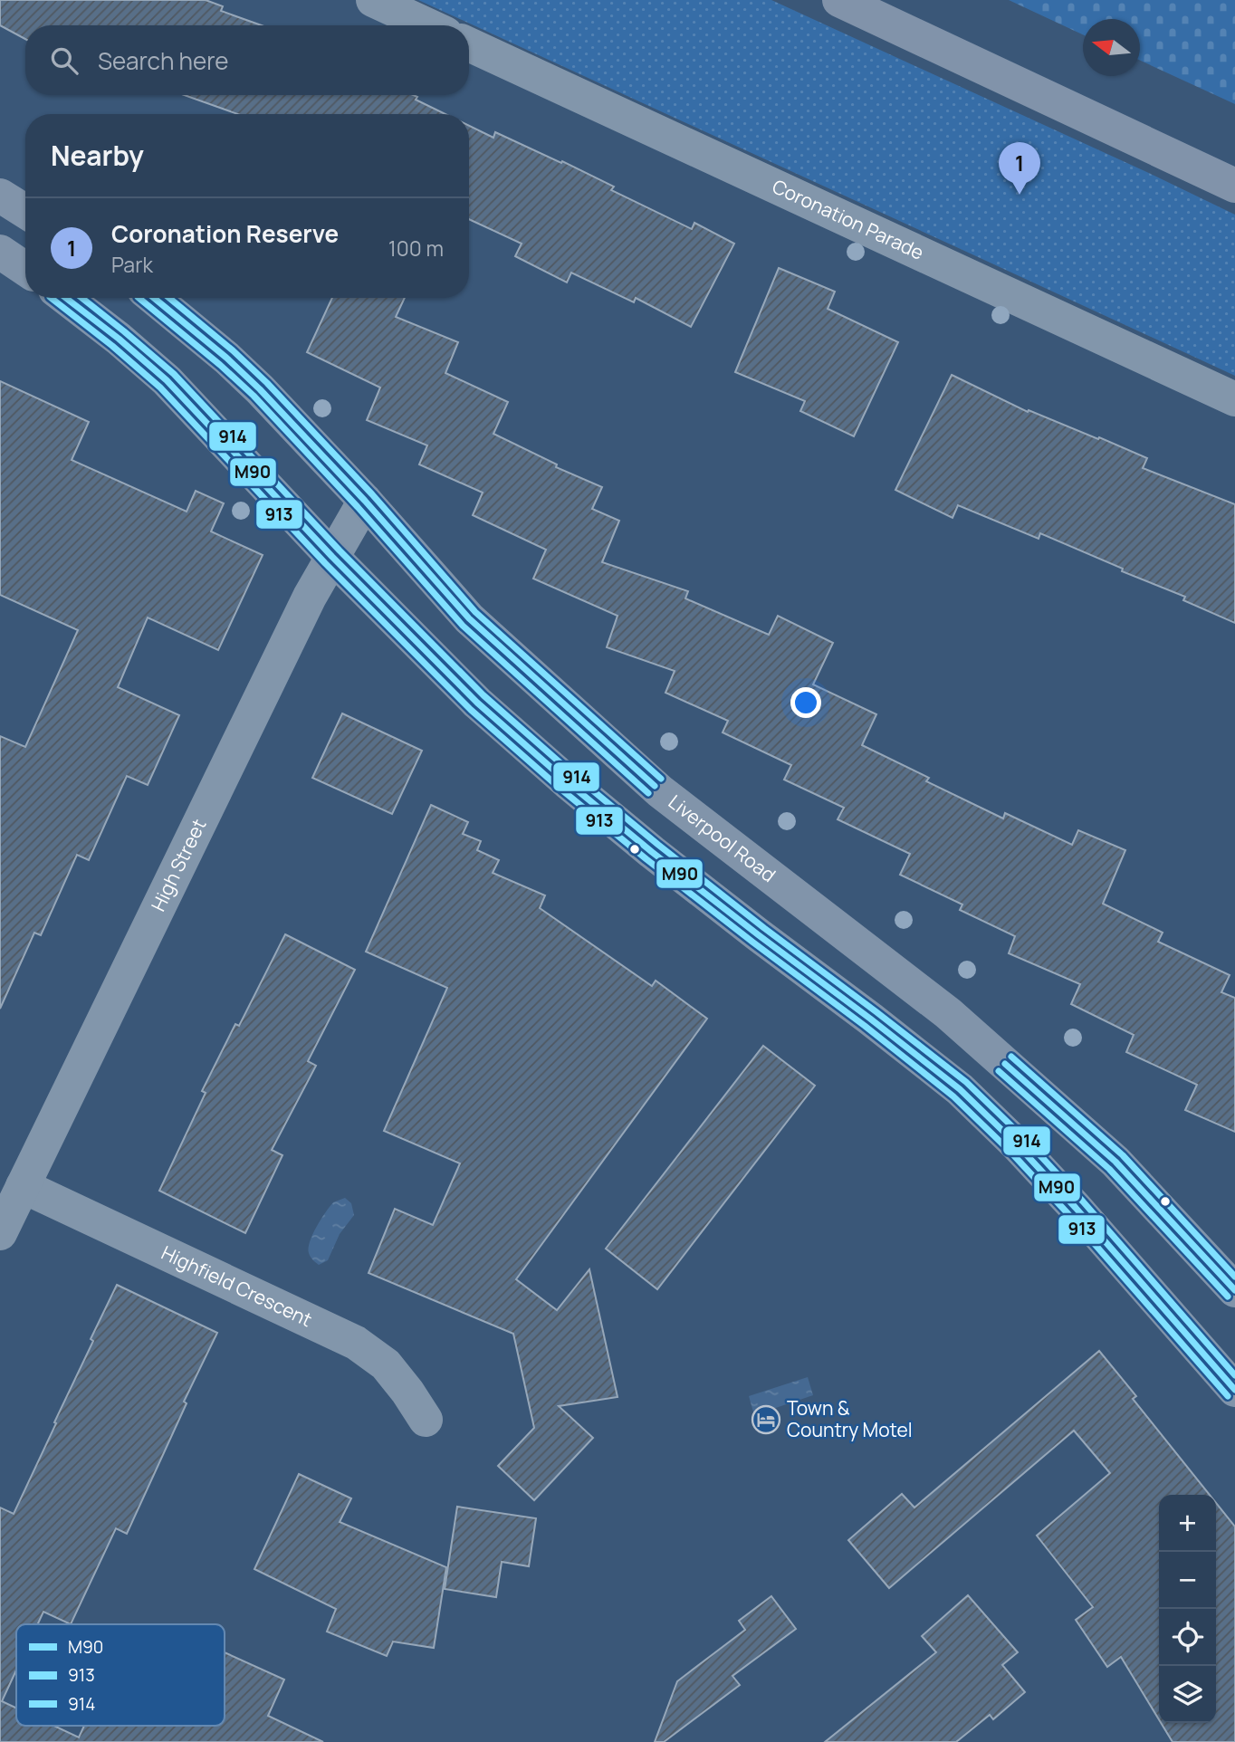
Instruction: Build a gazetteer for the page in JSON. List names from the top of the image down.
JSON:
{
  "streets": {
    "highway": ["Liverpool Road"],
    "street": ["Coronation Parade", "High Street", "Highfield Crescent"]
  },
  "crossings": [
    ["Liverpool Road", "High Street"],
    ["High Street", "Highfield Crescent"]
  ],
  "places": {
    "hotel": ["Town & Country Motel"]
  },
  "lines": ["transit line M90", "transit line 913", "transit line 914"],
  "legend": ["M90", "913", "914"],
  "north": "left",
  "page": {
    "search": "Search here",
    "heading": "Nearby",
    "pins": "1",
    "list": [
      {
        "mark": "1",
        "name": "Coronation Reserve",
        "note": "Park",
        "value": "100 m"
      }
    ],
    "map_buttons": ["+", "−"]
  }
}
